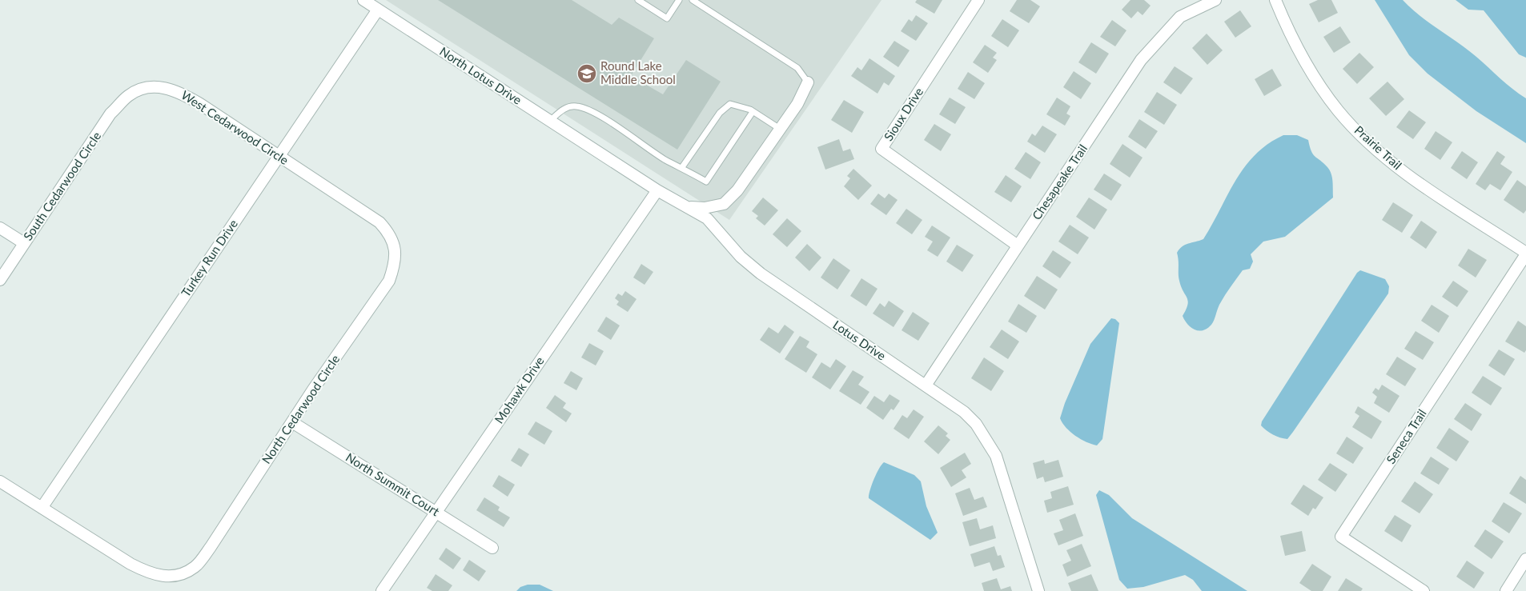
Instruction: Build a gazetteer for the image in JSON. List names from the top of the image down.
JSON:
{
  "streets": {
    "street": [
      "North Lotus Drive",
      "Sioux Drive",
      "West Cedarwood Circle",
      "Prairie Trail",
      "Chesapeake Trail",
      "South Cedarwood Circle",
      "Turkey Run Drive",
      "Lotus Drive",
      "Mohawk Drive",
      "North Cedarwood Circle",
      "Seneca Trail",
      "North Summit Court"
    ]
  },
  "crossings": [
    ["North Lotus Drive", "Turkey Run Drive"],
    ["North Lotus Drive", "Lotus Drive"],
    ["Sioux Drive", "Chesapeake Trail"],
    ["West Cedarwood Circle", "South Cedarwood Circle"],
    ["West Cedarwood Circle", "Turkey Run Drive"],
    ["West Cedarwood Circle", "North Cedarwood Circle"],
    ["Prairie Trail", "Seneca Trail"],
    ["Chesapeake Trail", "Lotus Drive"],
    ["Turkey Run Drive", "North Cedarwood Circle"],
    ["Lotus Drive", "Mohawk Drive"],
    ["Mohawk Drive", "North Summit Court"],
    ["North Cedarwood Circle", "North Summit Court"]
  ],
  "places": {
    "school or university": ["Round Lake Middle School"]
  }
}
